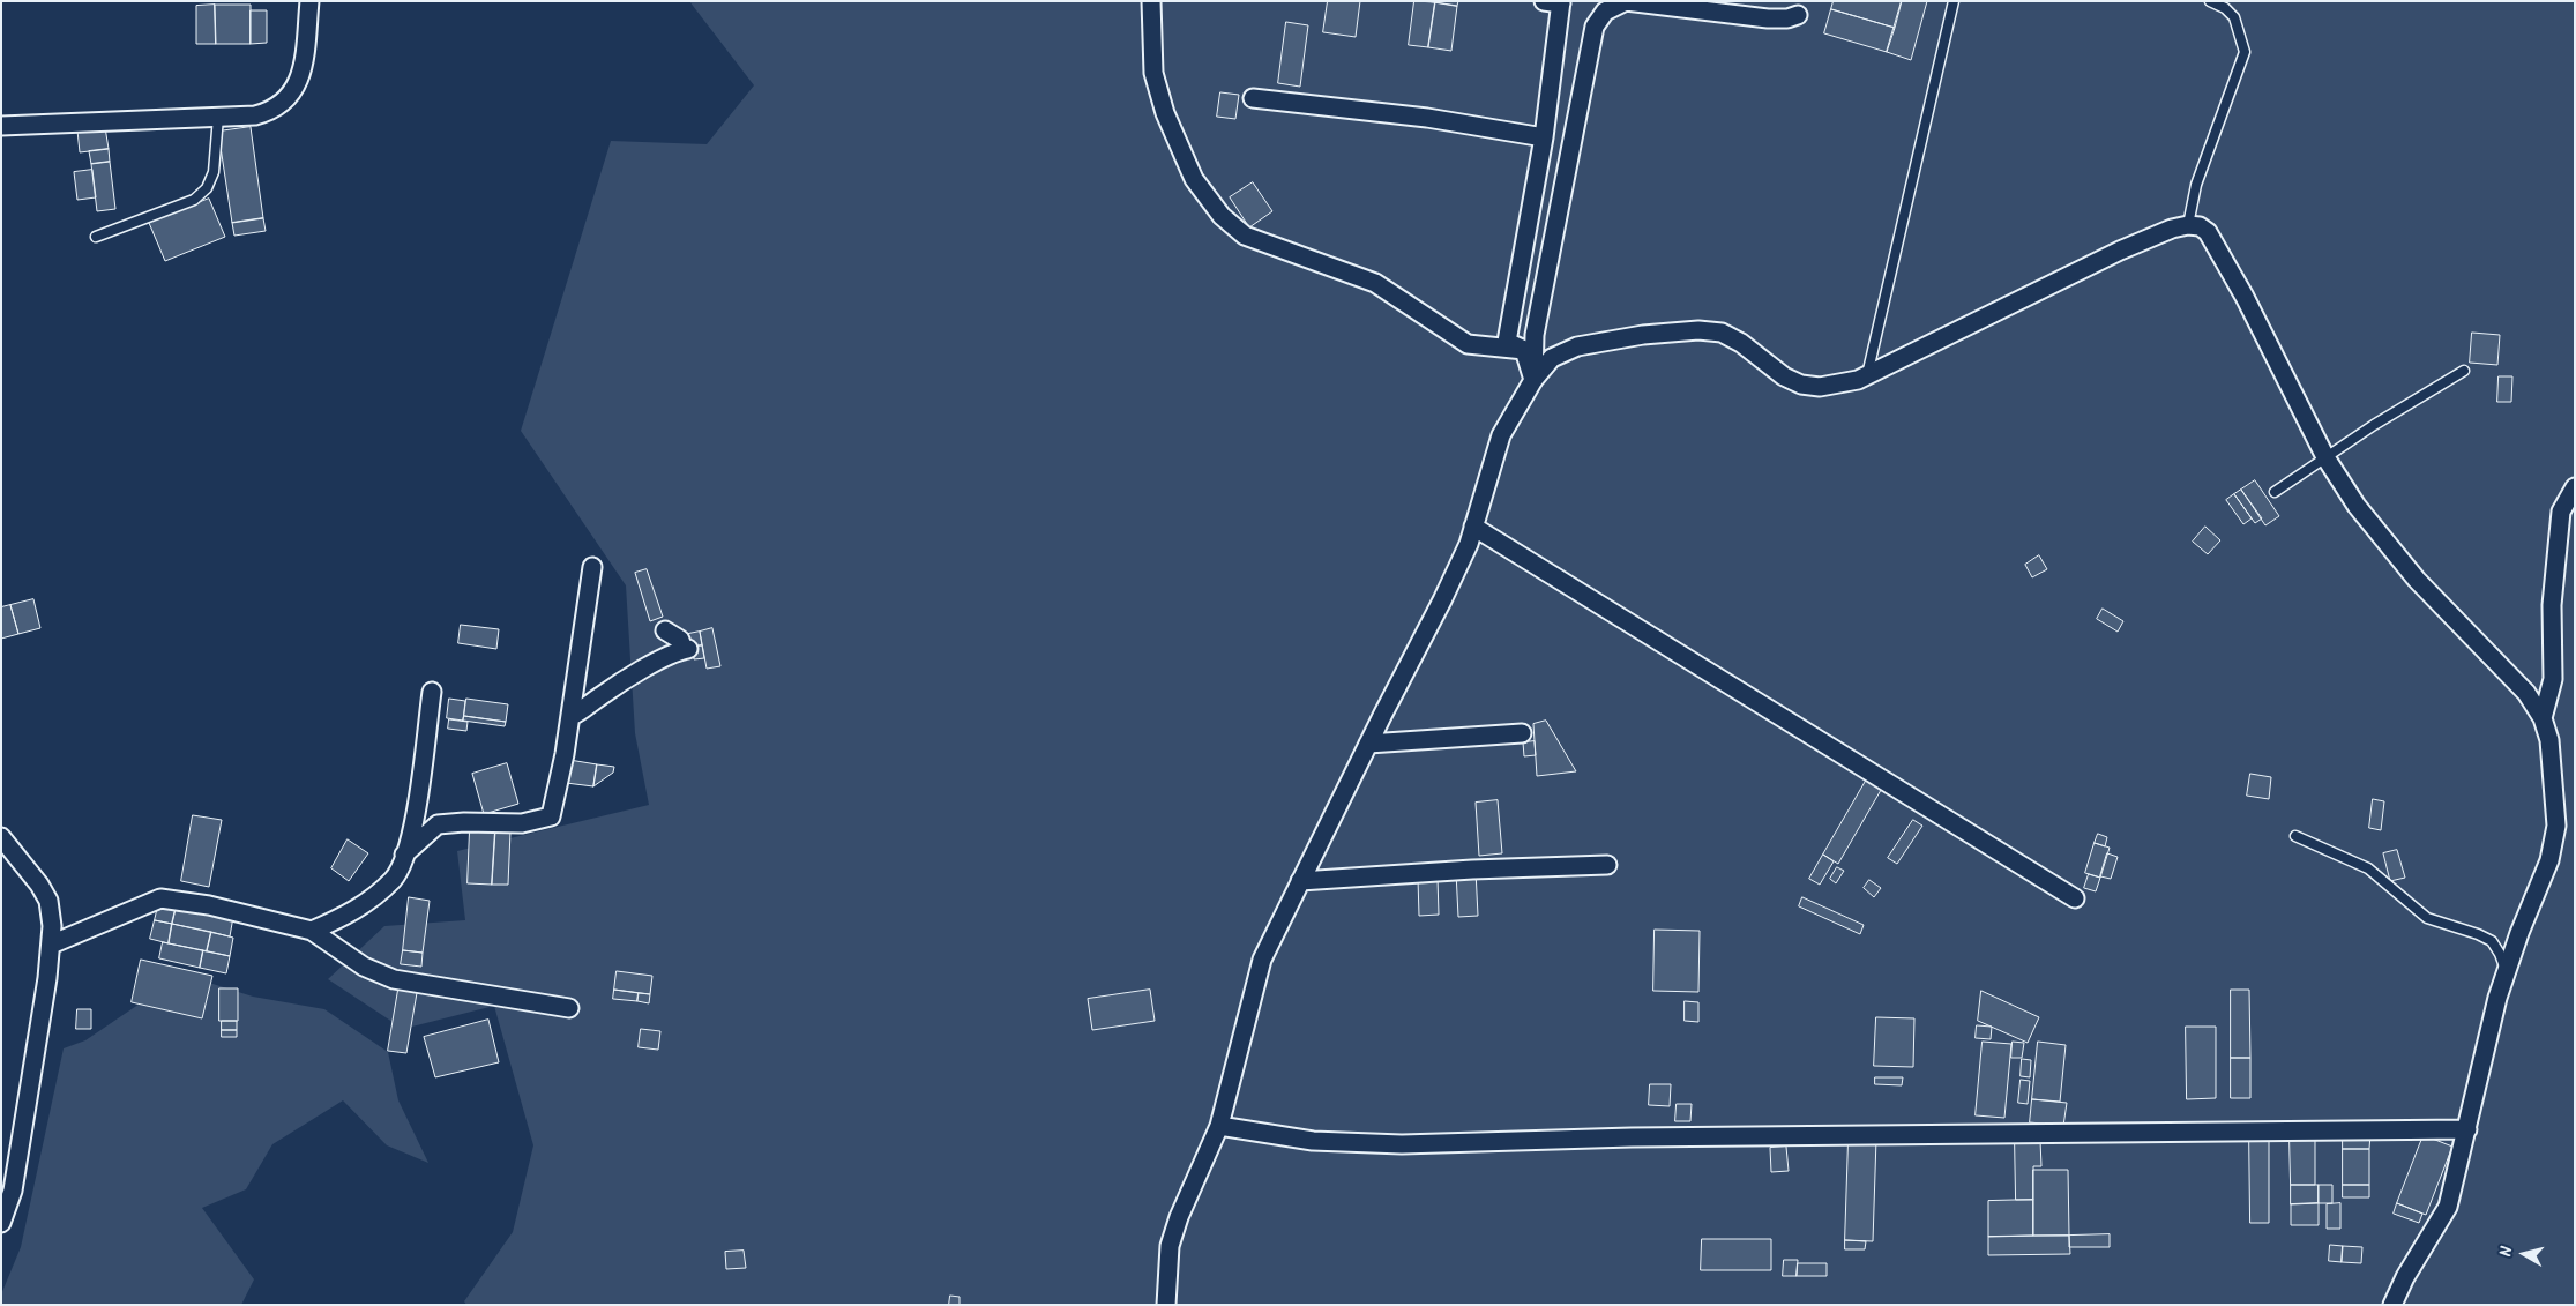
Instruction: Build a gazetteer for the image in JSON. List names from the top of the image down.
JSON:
{
  "north": "left"
}
